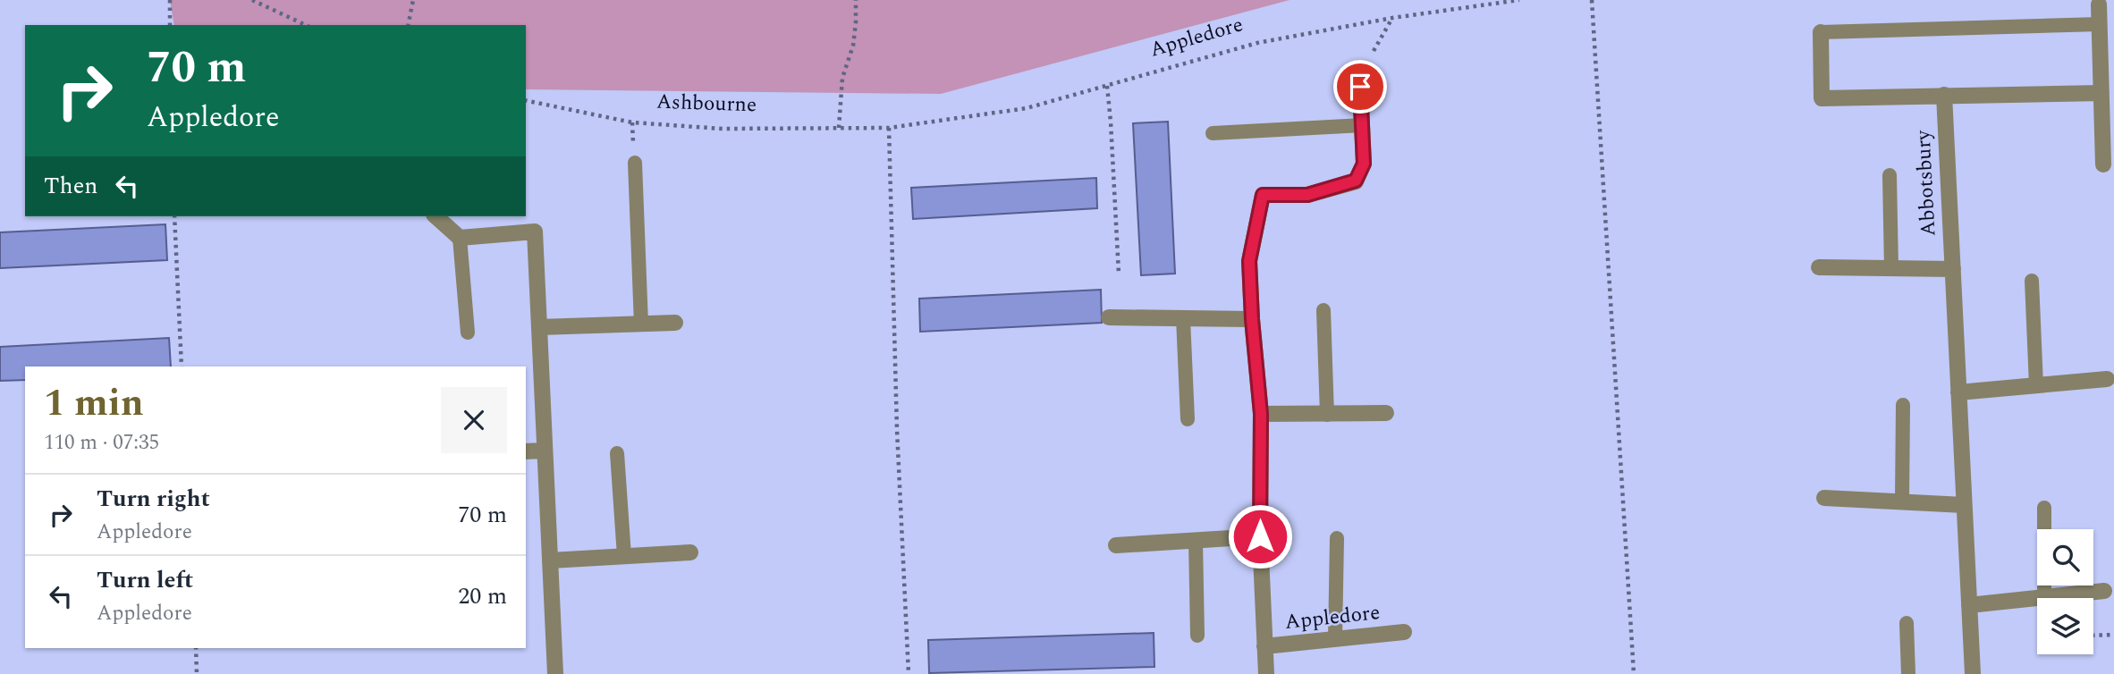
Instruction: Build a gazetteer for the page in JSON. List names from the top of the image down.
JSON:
{
  "streets": {
    "street": ["Appledore", "Abbotsbury"],
    "path": ["Ashbourne"]
  },
  "crossings": [
    ["Appledore", "Ashbourne"]
  ],
  "page": {
    "turn": ["70 m", "Appledore"],
    "then": "Then",
    "heading": ["1 min", "110 m · 07:35"],
    "list": [
      {
        "name": "Turn right",
        "note": "Appledore",
        "value": "70 m"
      },
      {
        "name": "Turn left",
        "note": "Appledore",
        "value": "20 m"
      }
    ]
  }
}
